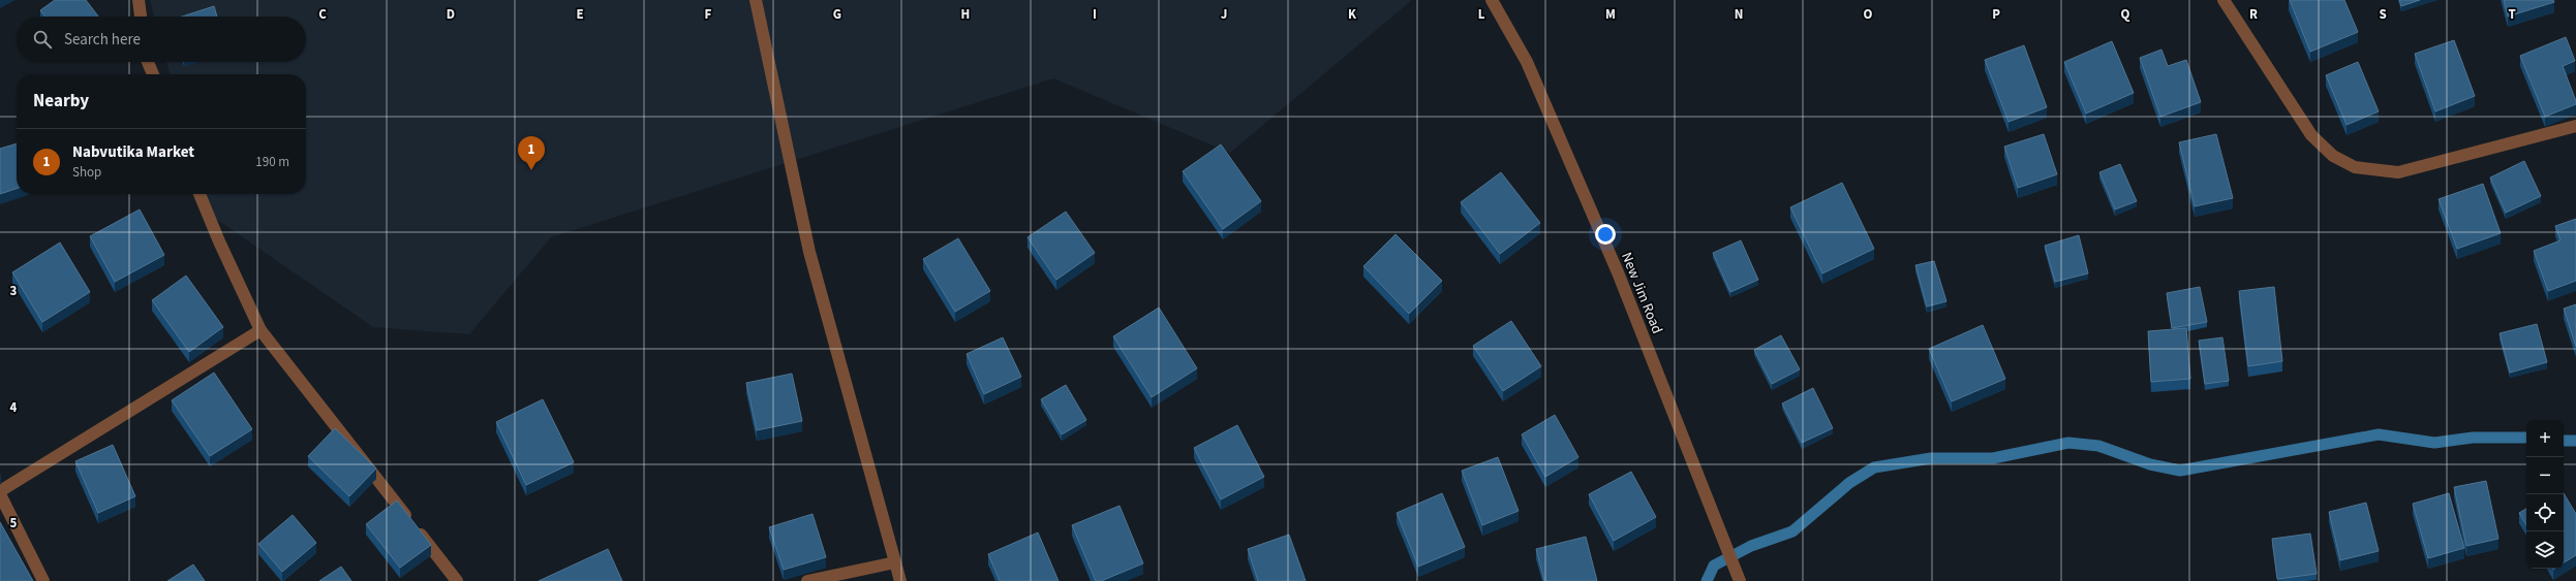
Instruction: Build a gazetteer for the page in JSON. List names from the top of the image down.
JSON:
{
  "streets": {
    "street": ["New Jim Road"]
  },
  "page": {
    "search": "Search here",
    "heading": "Nearby",
    "list": [
      {
        "mark": "1",
        "name": "Nabvutika Market",
        "note": "Shop",
        "value": "190 m"
      }
    ],
    "pins": "1",
    "map_buttons": ["+", "−"]
  },
  "grid": {
    "columns": [
      "C",
      "D",
      "E",
      "F",
      "G",
      "H",
      "I",
      "J",
      "K",
      "L",
      "M",
      "N",
      "O",
      "P",
      "Q",
      "R",
      "S",
      "T"
    ],
    "rows": ["3", "4", "5"]
  }
}
